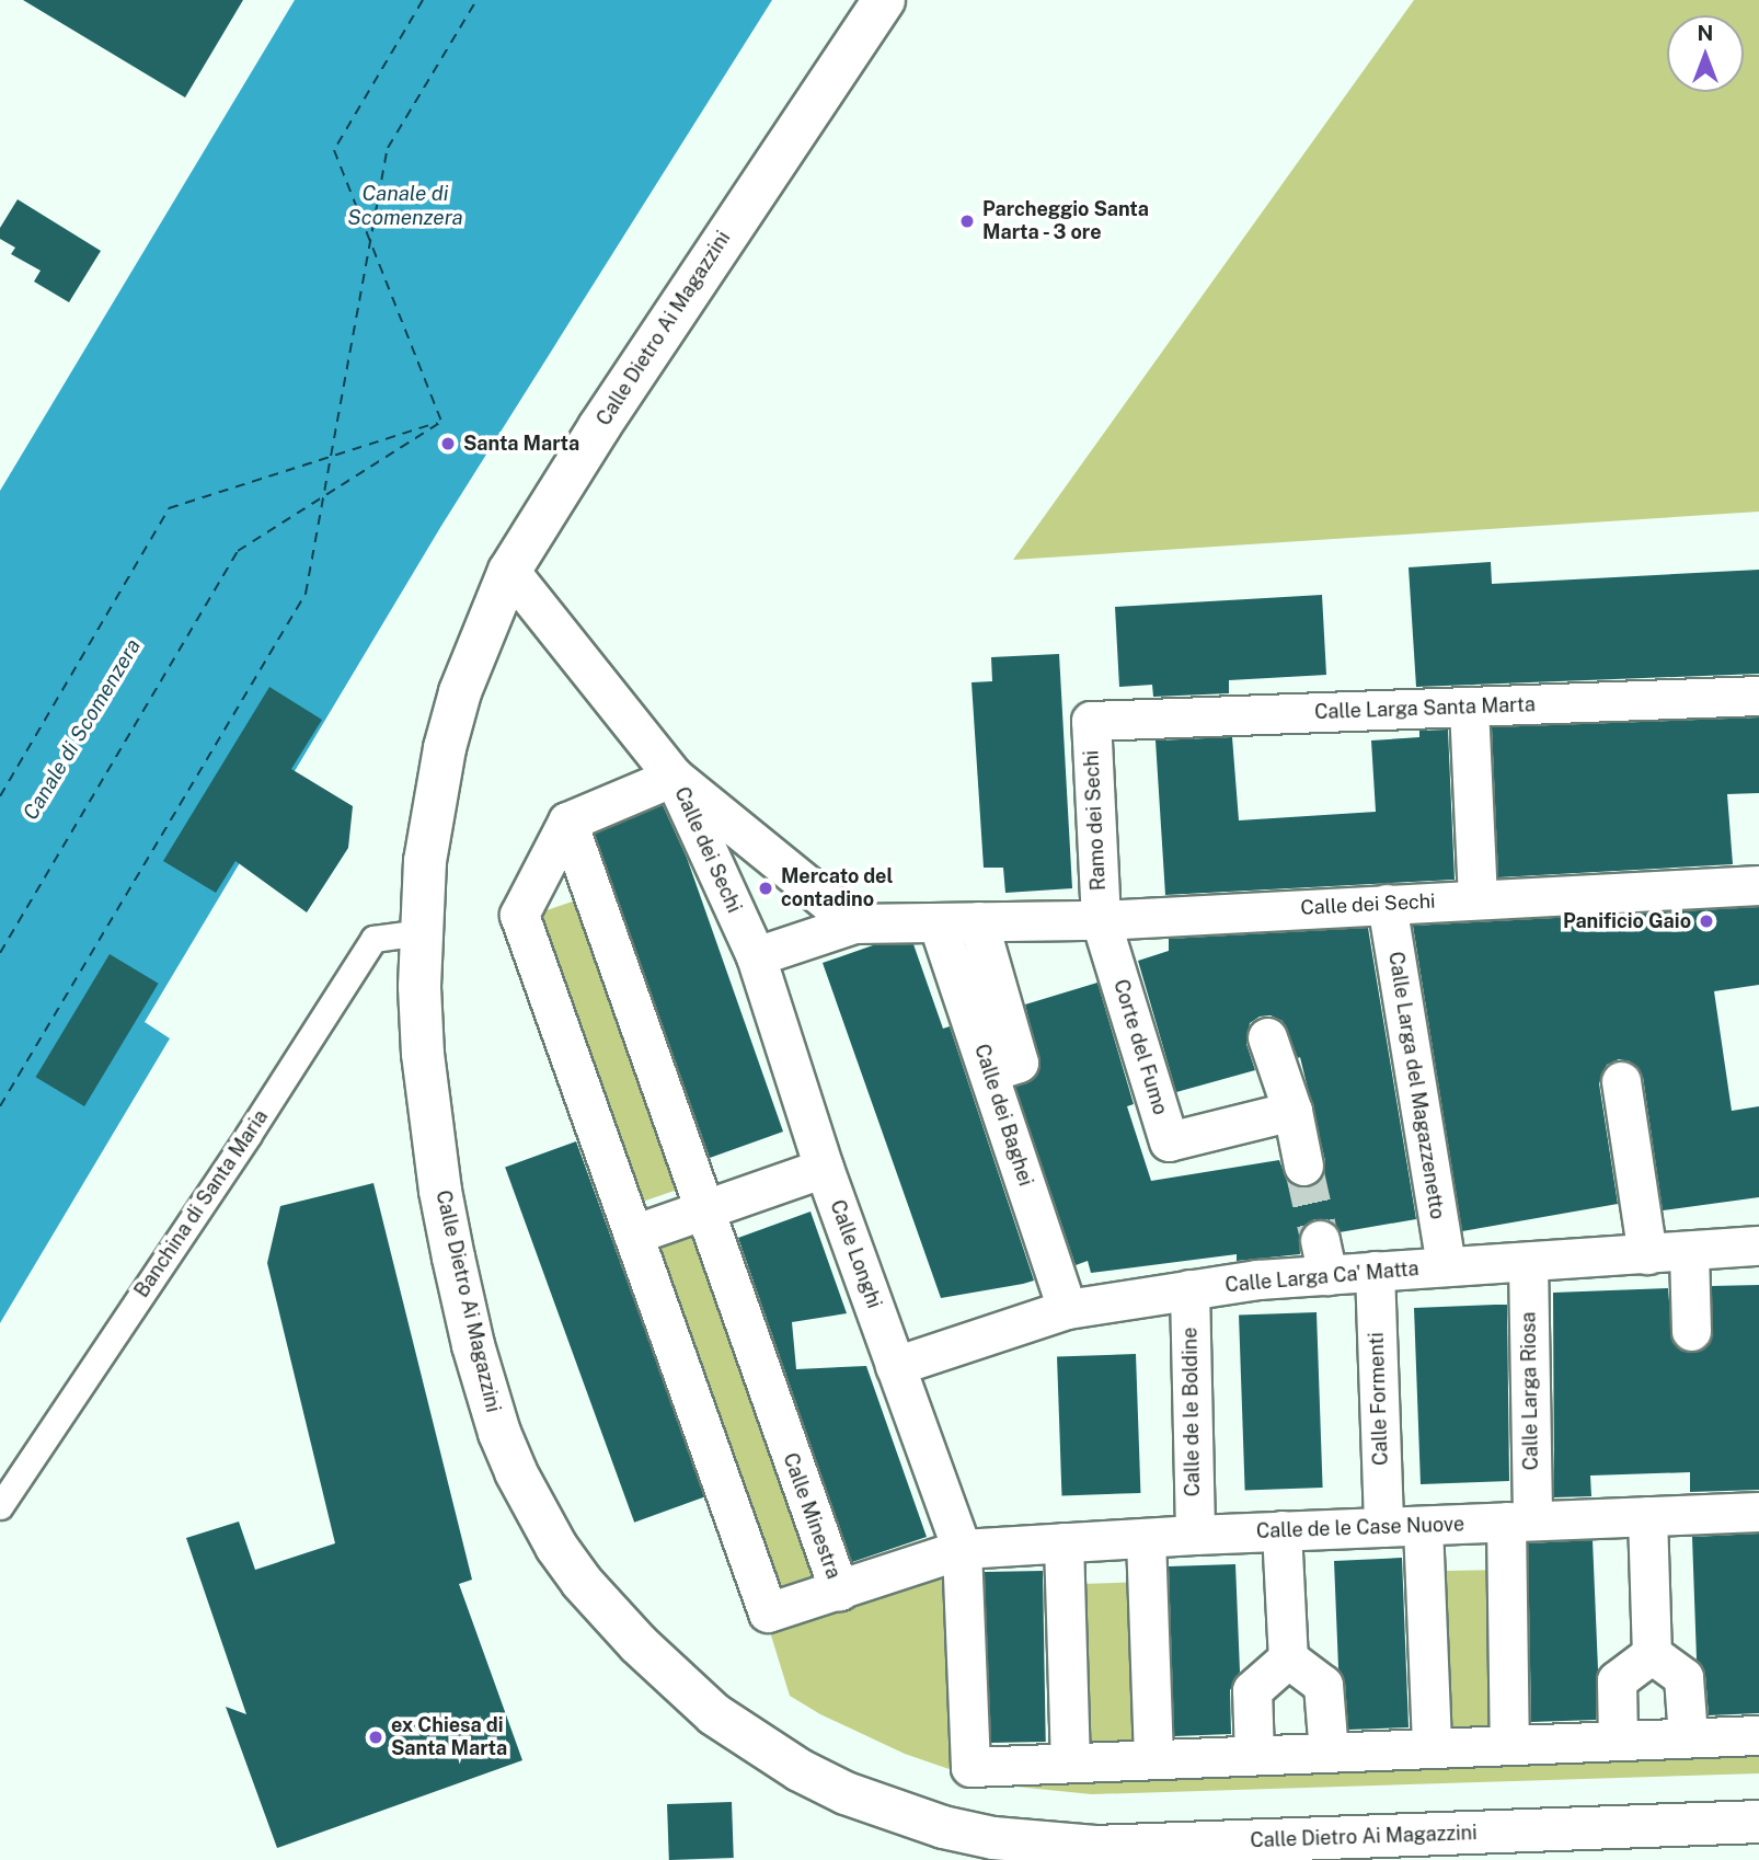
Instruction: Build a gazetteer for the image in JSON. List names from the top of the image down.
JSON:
{
  "streets": {
    "street": [
      "Calle Dietro Ai Magazzini",
      "Calle Larga Santa Marta",
      "Ramo dei Sechi",
      "Calle dei Sechi",
      "Corte del Fumo",
      "Calle Larga del Magazzenetto",
      "Calle dei Baghei",
      "Calle Longhi",
      "Calle Larga Ca' Matta",
      "Calle Larga Riosa",
      "Calle Formenti",
      "Calle de le Boldine",
      "Calle Minestra",
      "Calle de le Case Nuove"
    ],
    "lane": ["Banchina di Santa Maria"]
  },
  "crossings": [
    ["Calle Dietro Ai Magazzini", "Banchina di Santa Maria"],
    ["Calle Larga Santa Marta", "Ramo dei Sechi"],
    ["Ramo dei Sechi", "Calle dei Sechi"],
    ["Ramo dei Sechi", "Corte del Fumo"],
    ["Calle dei Sechi", "Corte del Fumo"],
    ["Calle dei Sechi", "Calle Larga del Magazzenetto"],
    ["Calle dei Sechi", "Calle dei Baghei"],
    ["Calle dei Sechi", "Calle Longhi"],
    ["Calle Larga del Magazzenetto", "Calle Larga Ca' Matta"],
    ["Calle dei Baghei", "Calle Larga Ca' Matta"],
    ["Calle Longhi", "Calle Larga Ca' Matta"],
    ["Calle Longhi", "Calle de le Case Nuove"],
    ["Calle Larga Ca' Matta", "Calle Larga Riosa"],
    ["Calle Larga Ca' Matta", "Calle Formenti"],
    ["Calle Larga Ca' Matta", "Calle de le Boldine"],
    ["Calle Larga Riosa", "Calle de le Case Nuove"],
    ["Calle Formenti", "Calle de le Case Nuove"],
    ["Calle de le Boldine", "Calle de le Case Nuove"],
    ["Calle Minestra", "Calle de le Case Nuove"]
  ],
  "water": ["Canale di Scomenzera"],
  "places": [
    "Parcheggio Santa Marta - 3 ore",
    "Santa Marta",
    "Mercato del contadino",
    "Panificio Gaio",
    "ex Chiesa di Santa Marta"
  ],
  "north": "top"
}
